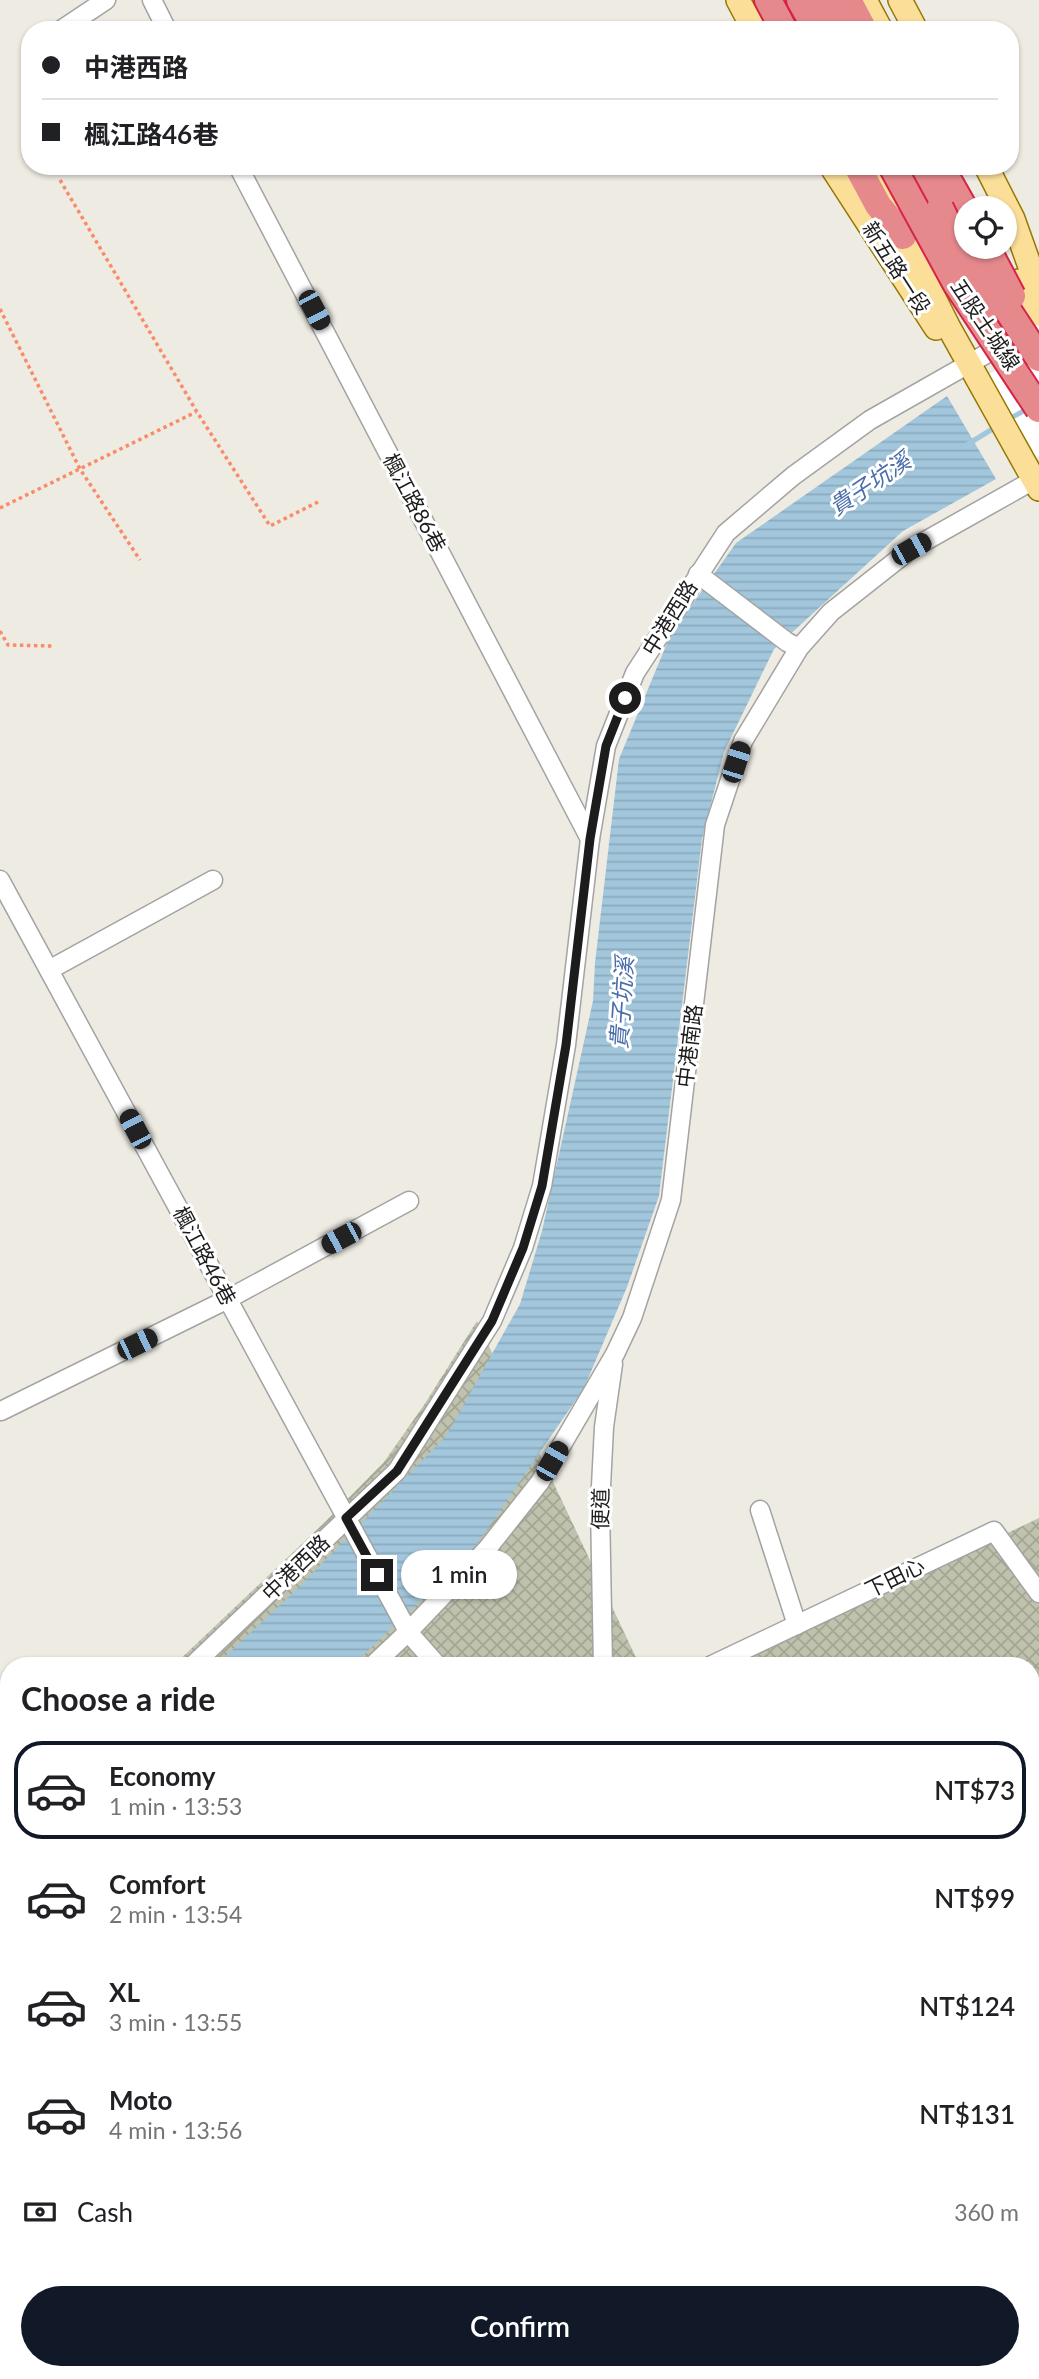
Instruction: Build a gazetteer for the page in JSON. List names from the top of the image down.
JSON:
{
  "streets": {
    "highway": ["五股土城線"],
    "main road": ["新五路一段"],
    "street": [
      "楓江路86巷",
      "中港西路",
      "中港南路",
      "楓江路46巷",
      "便道",
      "下田心"
    ]
  },
  "crossings": [
    ["新五路一段", "中港西路"],
    ["楓江路86巷", "中港西路"],
    ["中港西路", "楓江路46巷"],
    ["中港南路", "楓江路46巷"],
    ["中港南路", "便道"]
  ],
  "water": ["貴子坑溪"],
  "page": {
    "banner": ["中港西路", "楓江路46巷"],
    "bubble": "1 min",
    "heading": "Choose a ride",
    "list": [
      {
        "name": "Economy",
        "note": "1 min · 13:53",
        "value": "NT$73"
      },
      {
        "name": "Comfort",
        "note": "2 min · 13:54",
        "value": "NT$99"
      },
      {
        "name": "XL",
        "note": "3 min · 13:55",
        "value": "NT$124"
      },
      {
        "name": "Moto",
        "note": "4 min · 13:56",
        "value": "NT$131"
      }
    ],
    "pay": ["Cash", "360 m"],
    "buttons": "Confirm"
  }
}
